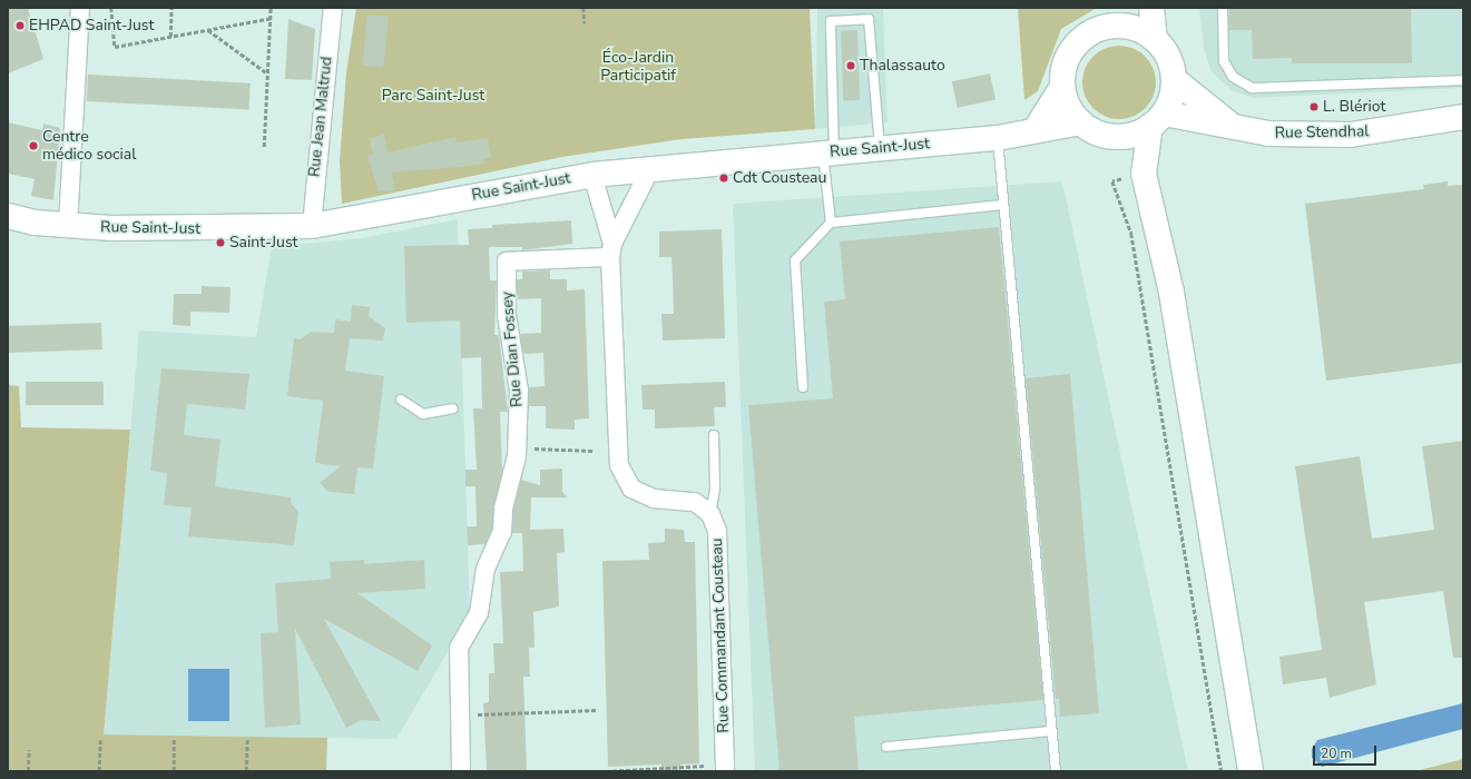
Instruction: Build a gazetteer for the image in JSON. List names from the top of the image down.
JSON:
{
  "streets": {
    "street": [
      "Rue Jean Maltrud",
      "Rue Stendhal",
      "Rue Saint-Just",
      "Rue Dian Fossey",
      "Rue Commandant Cousteau"
    ]
  },
  "crossings": [
    ["Rue Jean Maltrud", "Rue Saint-Just"],
    ["Rue Stendhal", "Rue Saint-Just"]
  ],
  "parks": ["Éco-Jardin Participatif", "Parc Saint-Just"],
  "places": [
    "EHPAD Saint-Just",
    "Thalassauto",
    "L. Blériot",
    "Centre médico social",
    "Cdt Cousteau",
    "Saint-Just"
  ],
  "scale_bar": "20 m"
}
